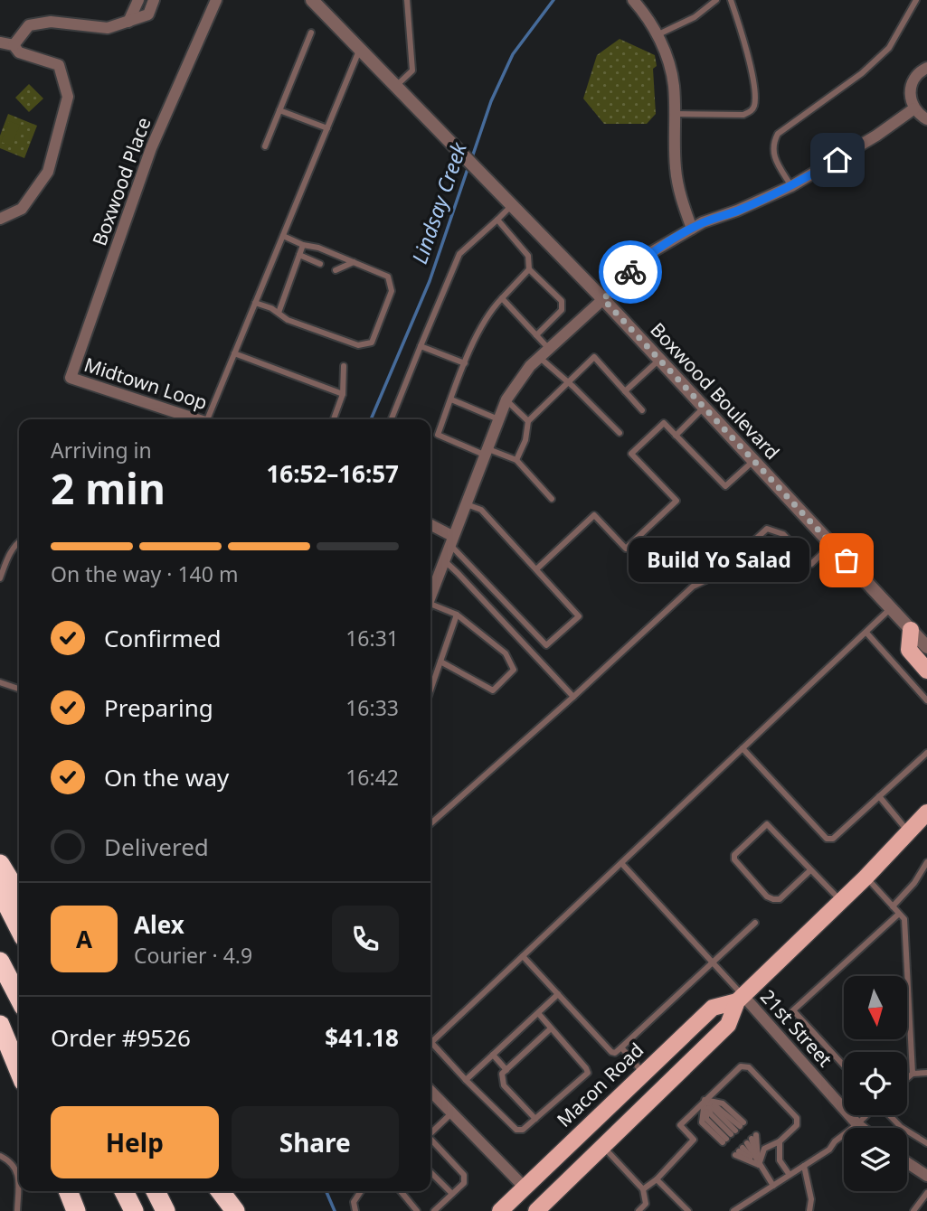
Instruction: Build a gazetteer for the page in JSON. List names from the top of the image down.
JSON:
{
  "streets": {
    "main road": ["Macon Road"],
    "street": [
      "Boxwood Place",
      "Midtown Loop",
      "Boxwood Boulevard",
      "21st Street"
    ]
  },
  "crossings": [
    ["Boxwood Place", "Midtown Loop"],
    ["21st Street", "Macon Road"]
  ],
  "water": ["Lindsay Creek"],
  "places": ["Build Yo Salad"],
  "north": "bottom",
  "page": {
    "heading": ["2 min", "Arriving in", "16:52–16:57"],
    "panel": [
      "Alex",
      "Courier · 4.9",
      "Order #9526",
      "$41.18"
    ],
    "bar": "On the way · 140 m",
    "bubble": "Build Yo Salad",
    "list": [
      ["Confirmed", "16:31"],
      ["Preparing", "16:33"],
      ["On the way", "16:42"],
      "Delivered"
    ],
    "round": "A",
    "buttons": ["Help", "Share"]
  }
}
